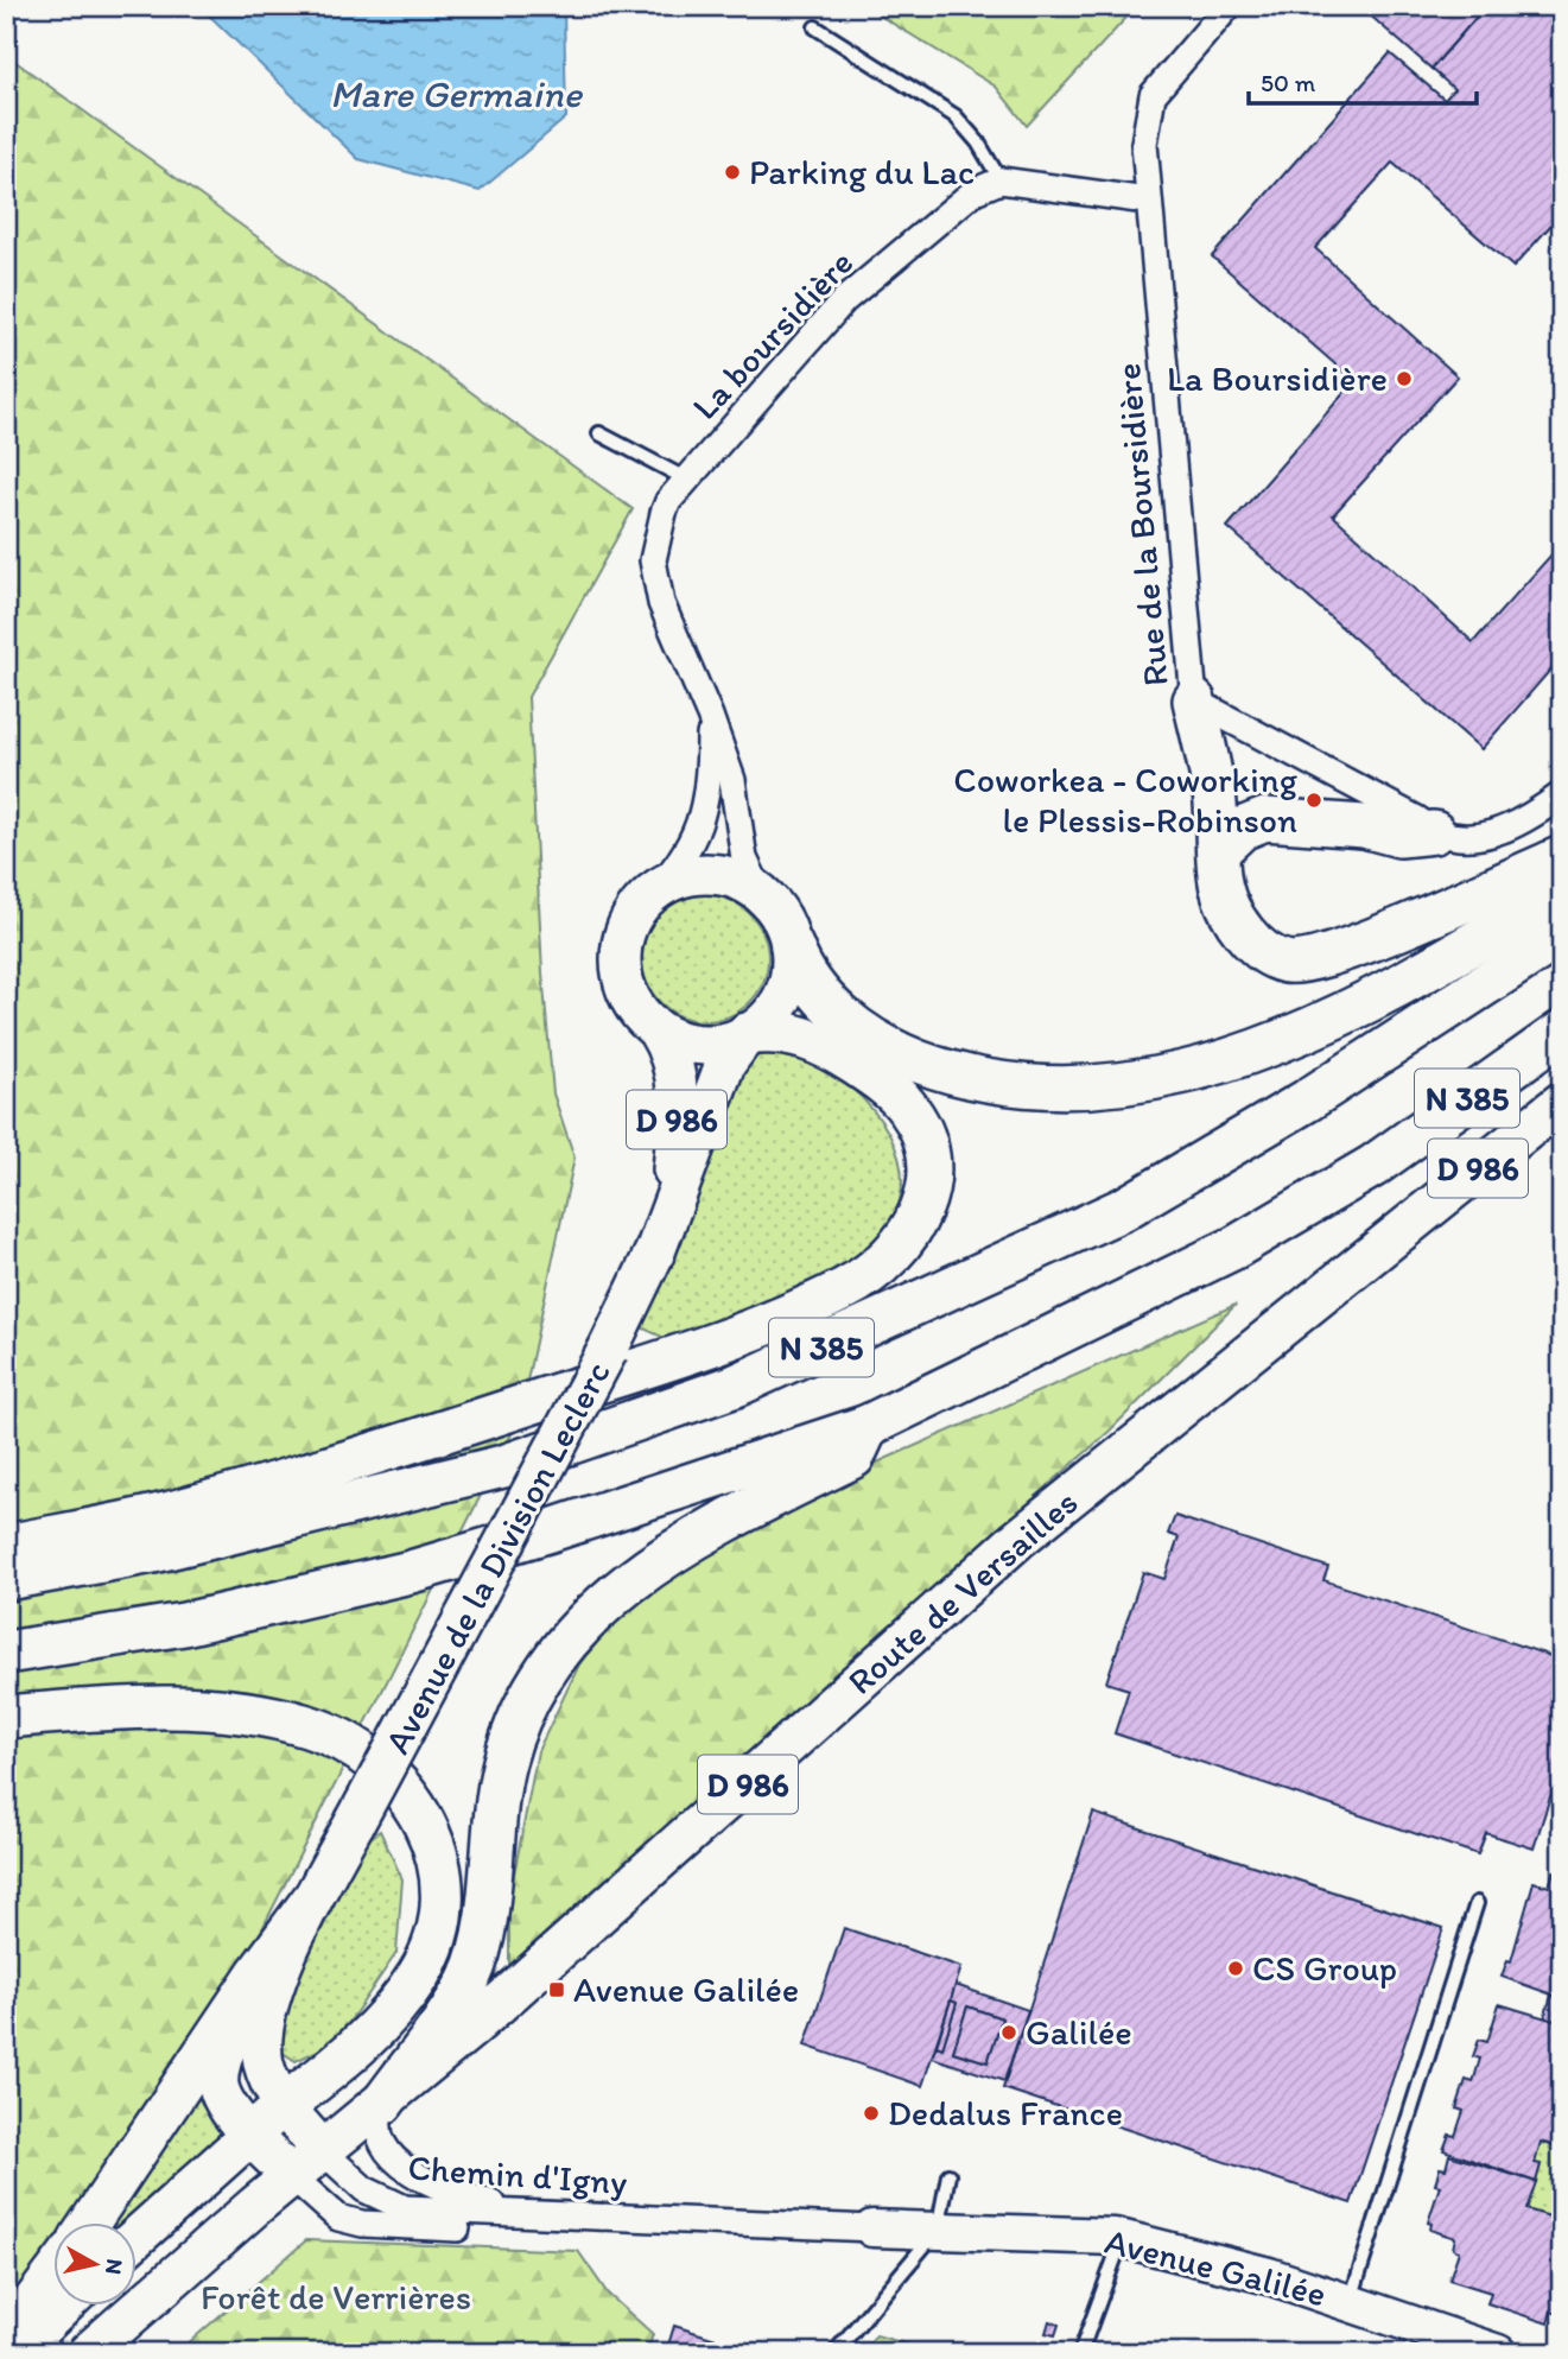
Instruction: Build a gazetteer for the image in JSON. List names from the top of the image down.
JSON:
{
  "streets": {
    "highway": ["N 385"],
    "main road": [
      "D 986",
      "Avenue de la Division Leclerc",
      "Route de Versailles",
      "Avenue Galilée"
    ],
    "street": ["La boursidière", "Rue de la Boursidière", "Chemin d'Igny"]
  },
  "crossings": [
    ["La boursidière", "Avenue de la Division Leclerc"],
    ["D 986", "Avenue de la Division Leclerc"],
    ["D 986", "Route de Versailles"],
    ["D 986", "Chemin d'Igny"],
    ["Chemin d'Igny", "Avenue Galilée"]
  ],
  "water": ["Mare Germaine"],
  "parks": ["Forêt de Verrières"],
  "places": {
    "other": [
      "Parking du Lac",
      "La Boursidière",
      "Coworkea - Coworking le Plessis-Robinson",
      "CS Group",
      "Galilée",
      "Dedalus France"
    ],
    "transit": ["Avenue Galilée"]
  },
  "scale_bar": "50 m",
  "north": "right"
}
